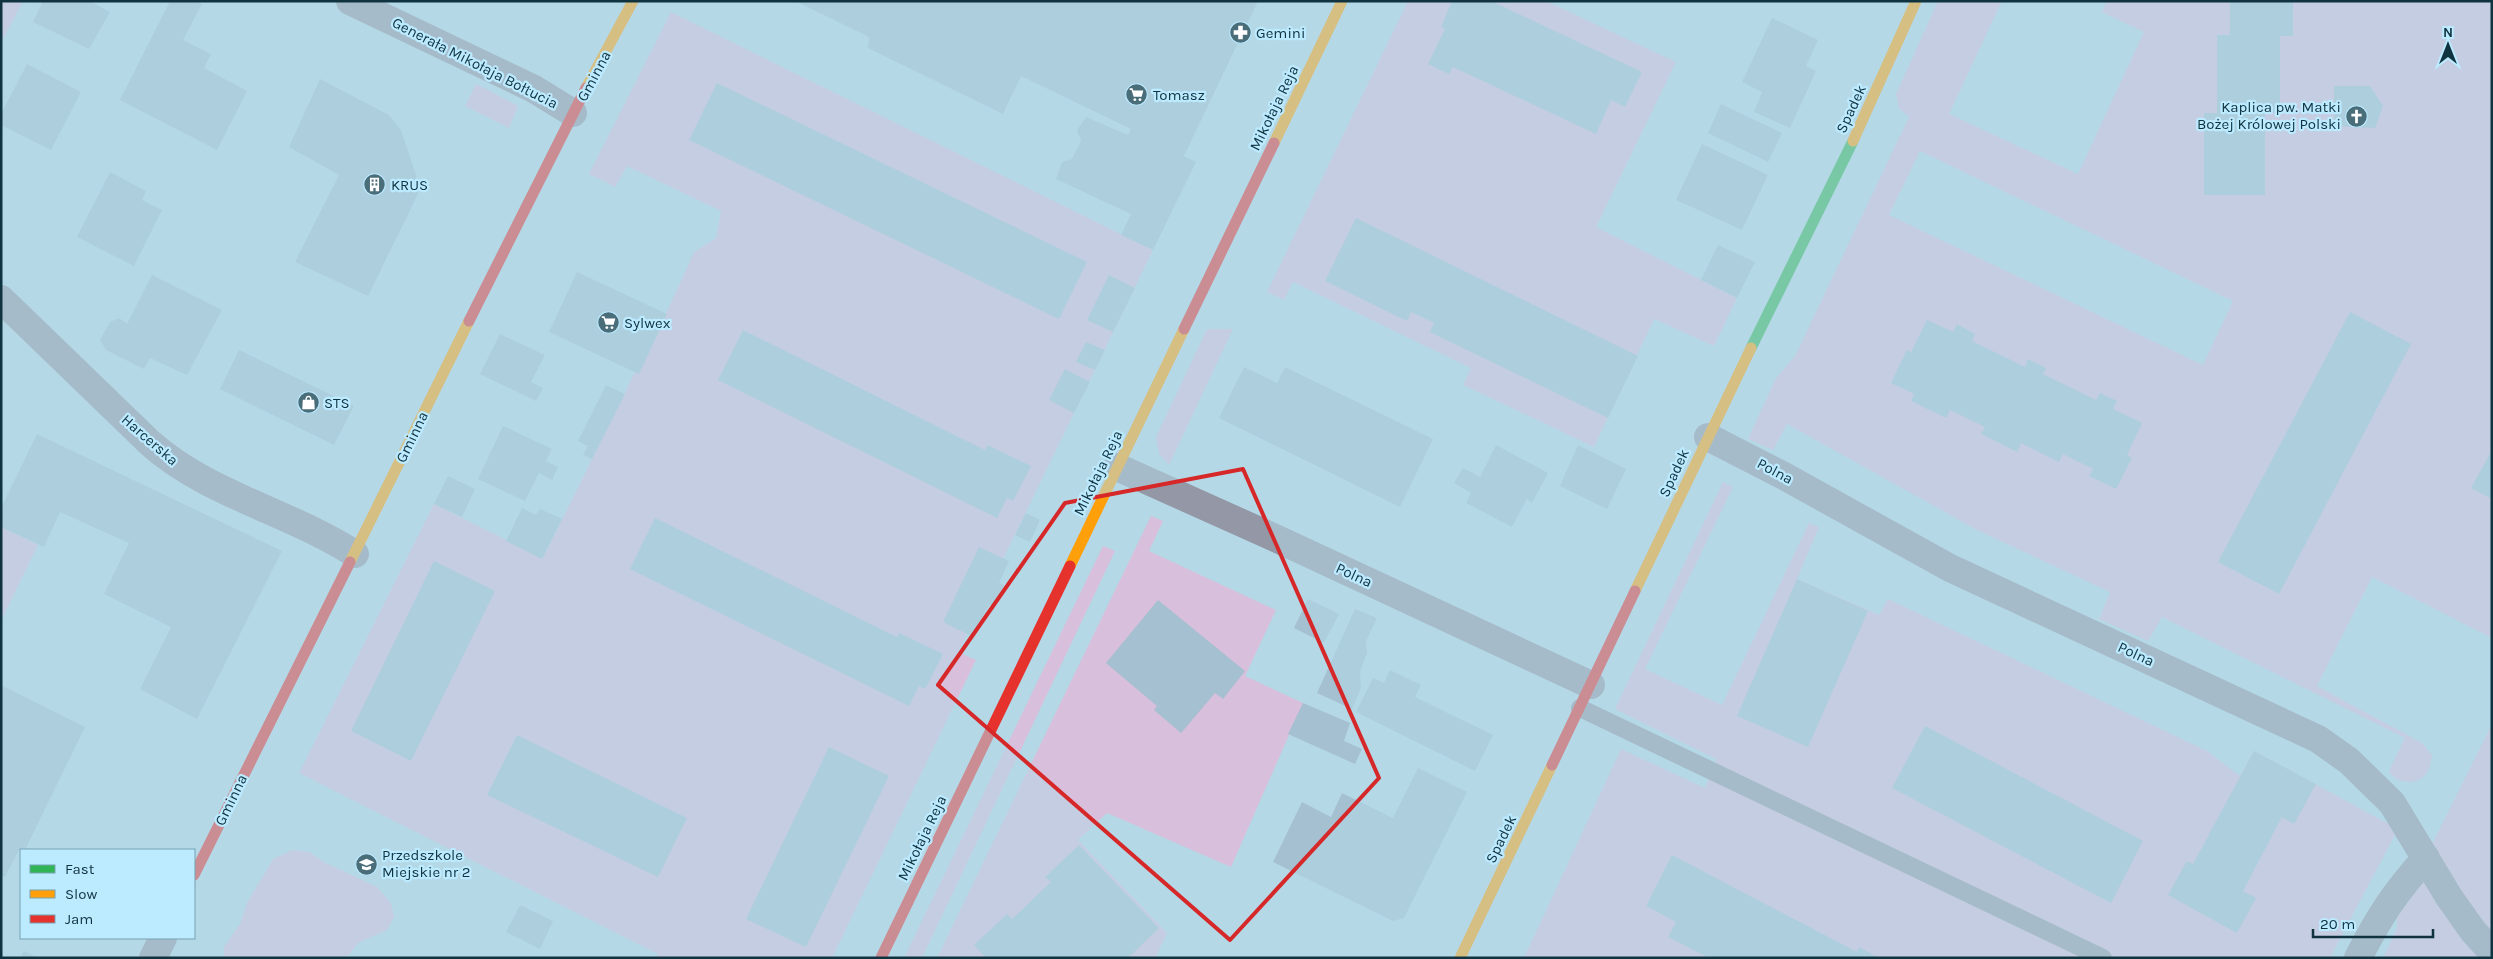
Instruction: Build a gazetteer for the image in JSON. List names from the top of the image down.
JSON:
{
  "streets": {
    "street": [
      "Generała Mikołaja Bołtucia",
      "Gminna",
      "Mikołaja Reja",
      "Spadek",
      "Harcerska",
      "Polna"
    ]
  },
  "crossings": [
    ["Generała Mikołaja Bołtucia", "Gminna"],
    ["Gminna", "Harcerska"],
    ["Mikołaja Reja", "Polna"],
    ["Spadek", "Polna"]
  ],
  "places": {
    "pharmacy": ["Gemini"],
    "supermarket": ["Tomasz", "Sylwex"],
    "church": ["Kaplica pw. Matki Bożej Królowej Polski"],
    "building": ["KRUS"],
    "shop": ["STS"],
    "school or university": ["Przedszkole Miejskie nr 2"]
  },
  "legend": ["Fast", "Slow", "Jam"],
  "scale_bar": "20 m",
  "north": "top"
}
